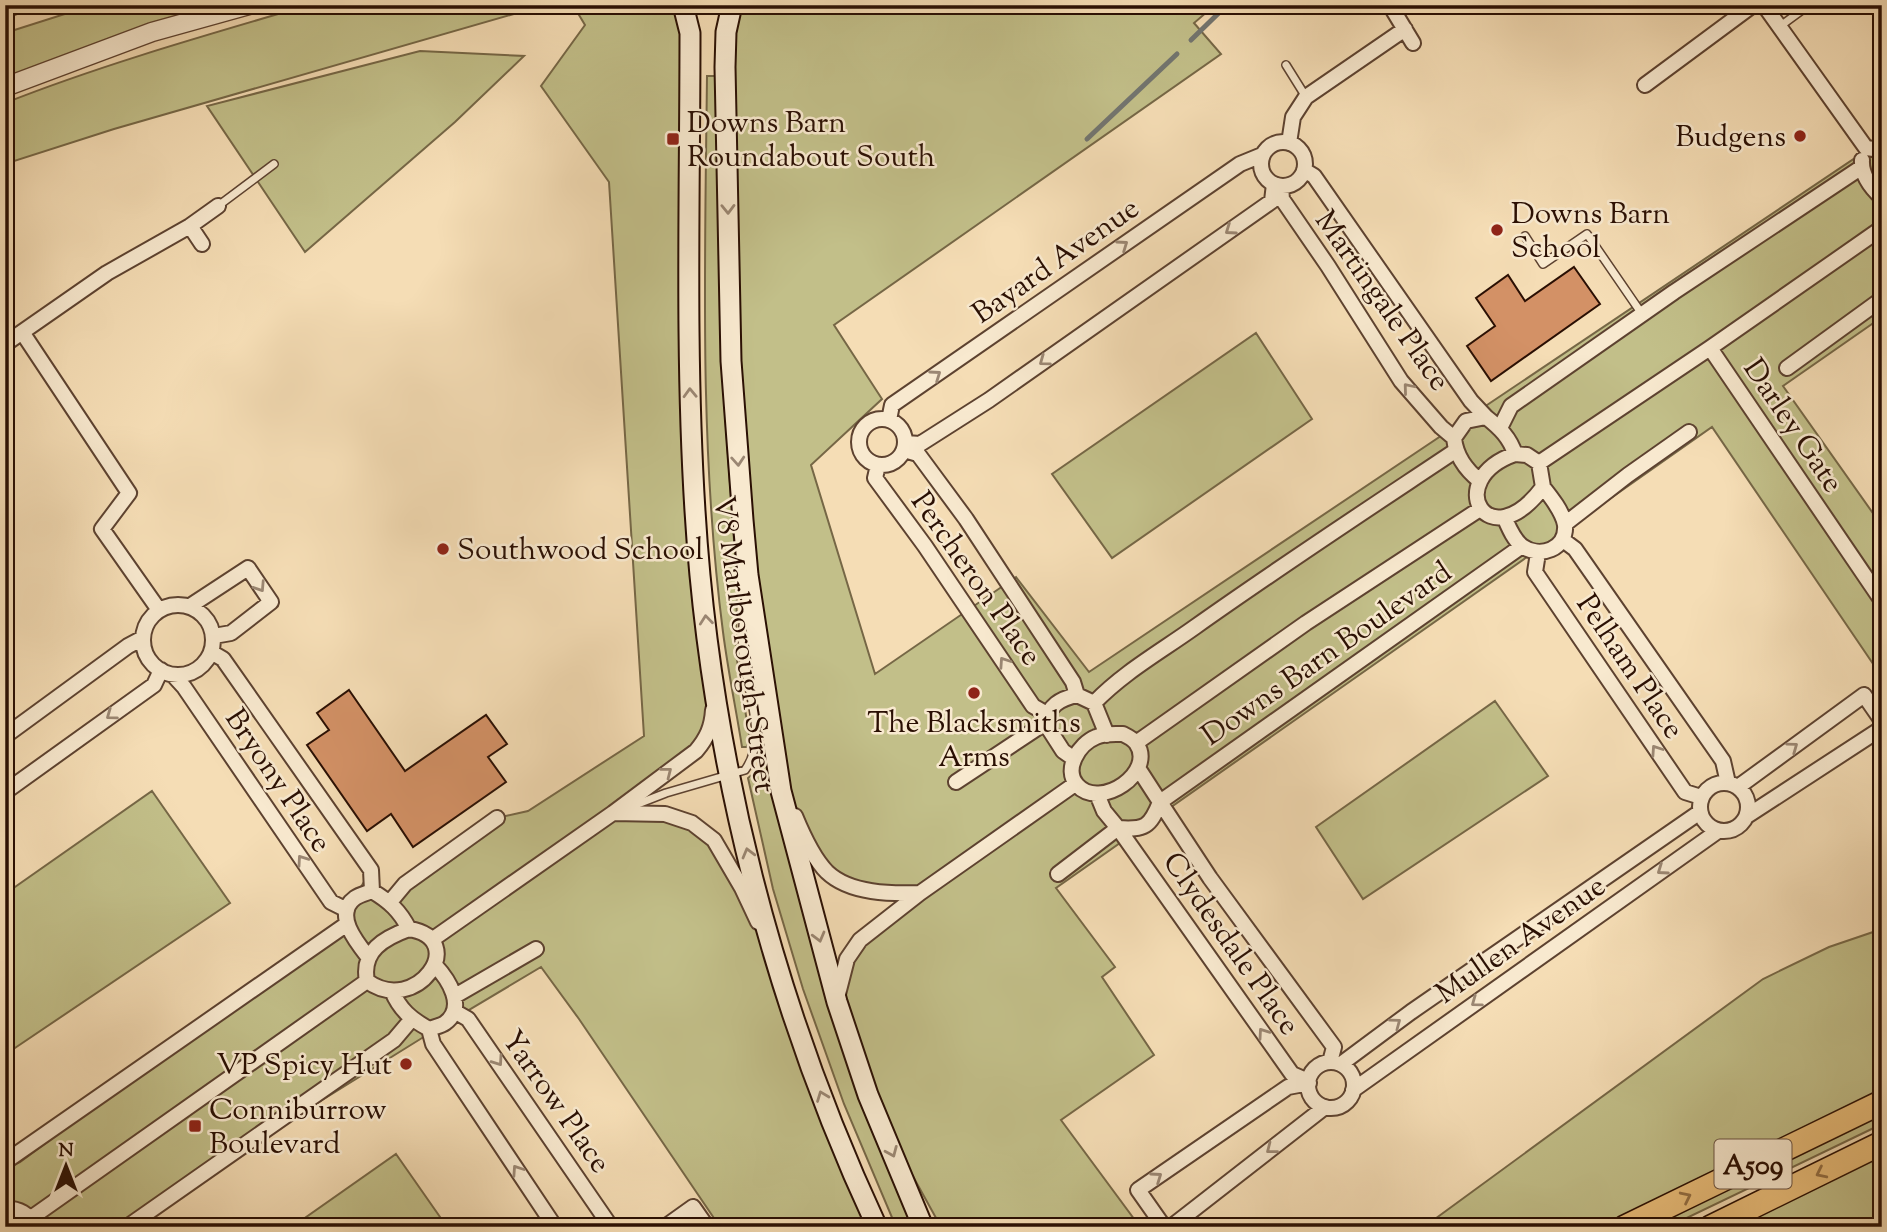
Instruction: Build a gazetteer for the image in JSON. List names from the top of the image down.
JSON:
{
  "streets": {
    "main road": ["V8 Marlborough Street", "A509"],
    "street": [
      "Bayard Avenue",
      "Martingale Place",
      "Darley Gate",
      "Percheron Place",
      "Downs Barn Boulevard",
      "Pelham Place",
      "Bryony Place",
      "Mullen Avenue",
      "Clydesdale Place",
      "Yarrow Place"
    ]
  },
  "crossings": [
    ["Bayard Avenue", "Martingale Place"],
    ["Bayard Avenue", "Percheron Place"],
    ["Martingale Place", "Downs Barn Boulevard"],
    ["Percheron Place", "Downs Barn Boulevard"],
    ["Percheron Place", "Clydesdale Place"],
    ["Downs Barn Boulevard", "Clydesdale Place"],
    ["Pelham Place", "Mullen Avenue"],
    ["Bryony Place", "Yarrow Place"],
    ["Mullen Avenue", "Clydesdale Place"]
  ],
  "places": {
    "other": [
      "Budgens",
      "Downs Barn School",
      "Southwood School",
      "The Blacksmiths Arms",
      "VP Spicy Hut"
    ],
    "transit": ["Downs Barn Roundabout South", "Conniburrow Boulevard"]
  },
  "north": "top"
}
